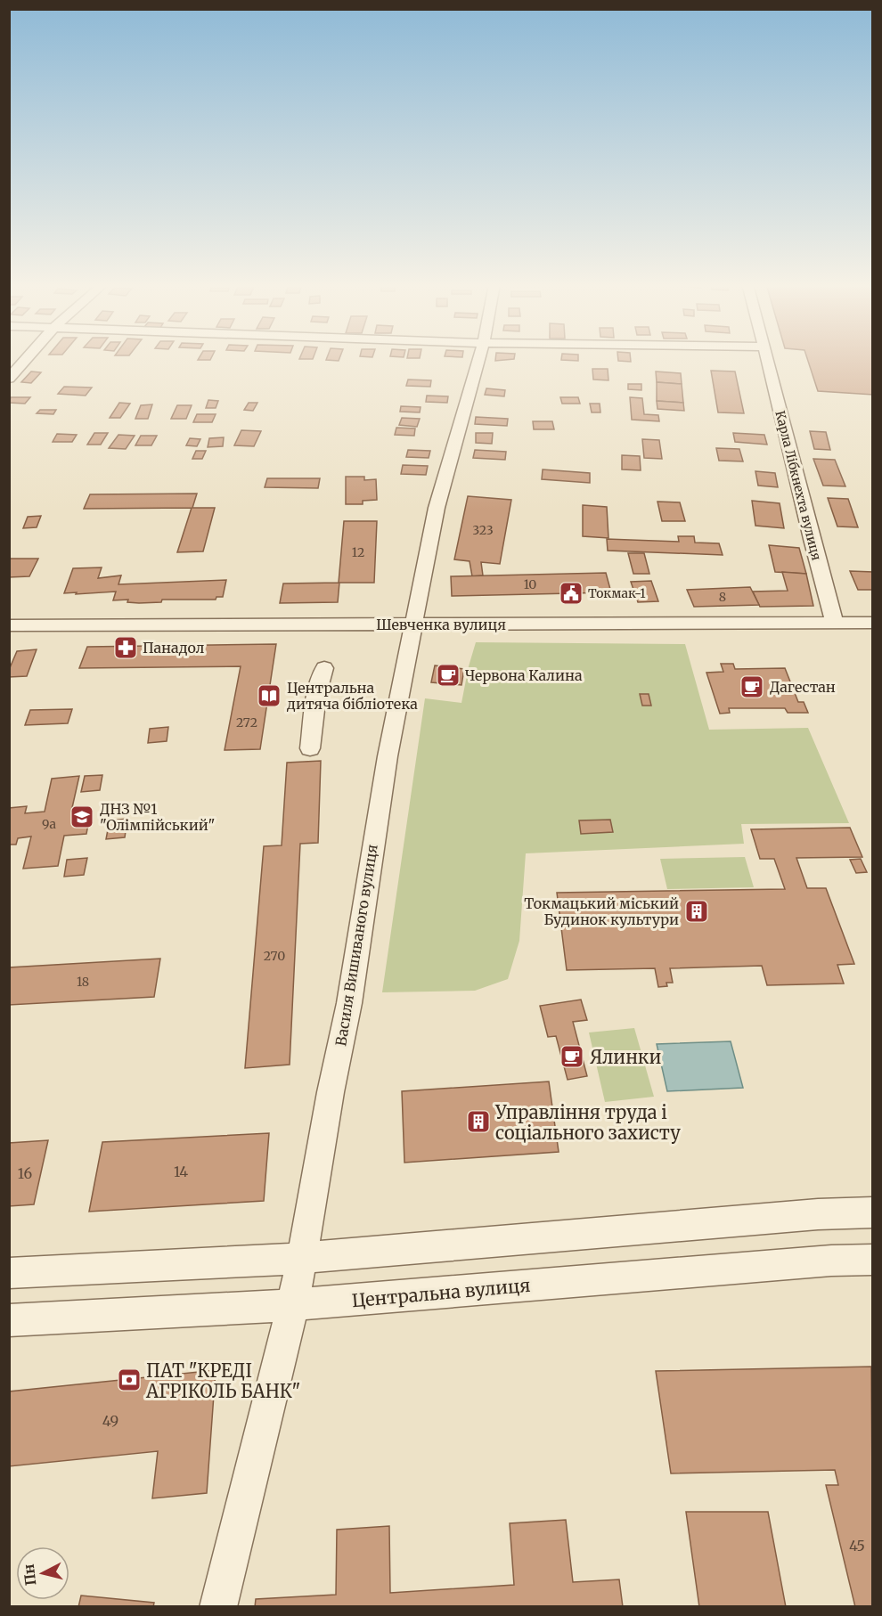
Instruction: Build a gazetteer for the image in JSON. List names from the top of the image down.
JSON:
{
  "streets": {
    "street": [
      "Карла Лібкнехта вулиця",
      "Шевченка вулиця",
      "Василя Вишиваного вулиця",
      "Центральна вулиця"
    ]
  },
  "crossings": [
    ["Карла Лібкнехта вулиця", "Шевченка вулиця"],
    ["Шевченка вулиця", "Василя Вишиваного вулиця"],
    ["Василя Вишиваного вулиця", "Центральна вулиця"]
  ],
  "places": {
    "public building": ["Токмак-1"],
    "pharmacy": ["Панадол"],
    "cafe": ["Червона Калина", "Дагестан", "Ялинки"],
    "library": ["Центральна дитяча бібліотека"],
    "school or university": ["ДНЗ №1 \"Олімпійський\""],
    "building": ["Токмацький міський Будинок культури", "Управління труда і соціального захисту"],
    "bank": ["ПАТ \"КРЕДI АГРIКОЛЬ БАНК\""]
  },
  "house_numbers": [
    "323",
    "12",
    "10",
    "8",
    "272",
    "9а",
    "270",
    "18",
    "14",
    "16",
    "49",
    "45"
  ],
  "north": "left"
}
